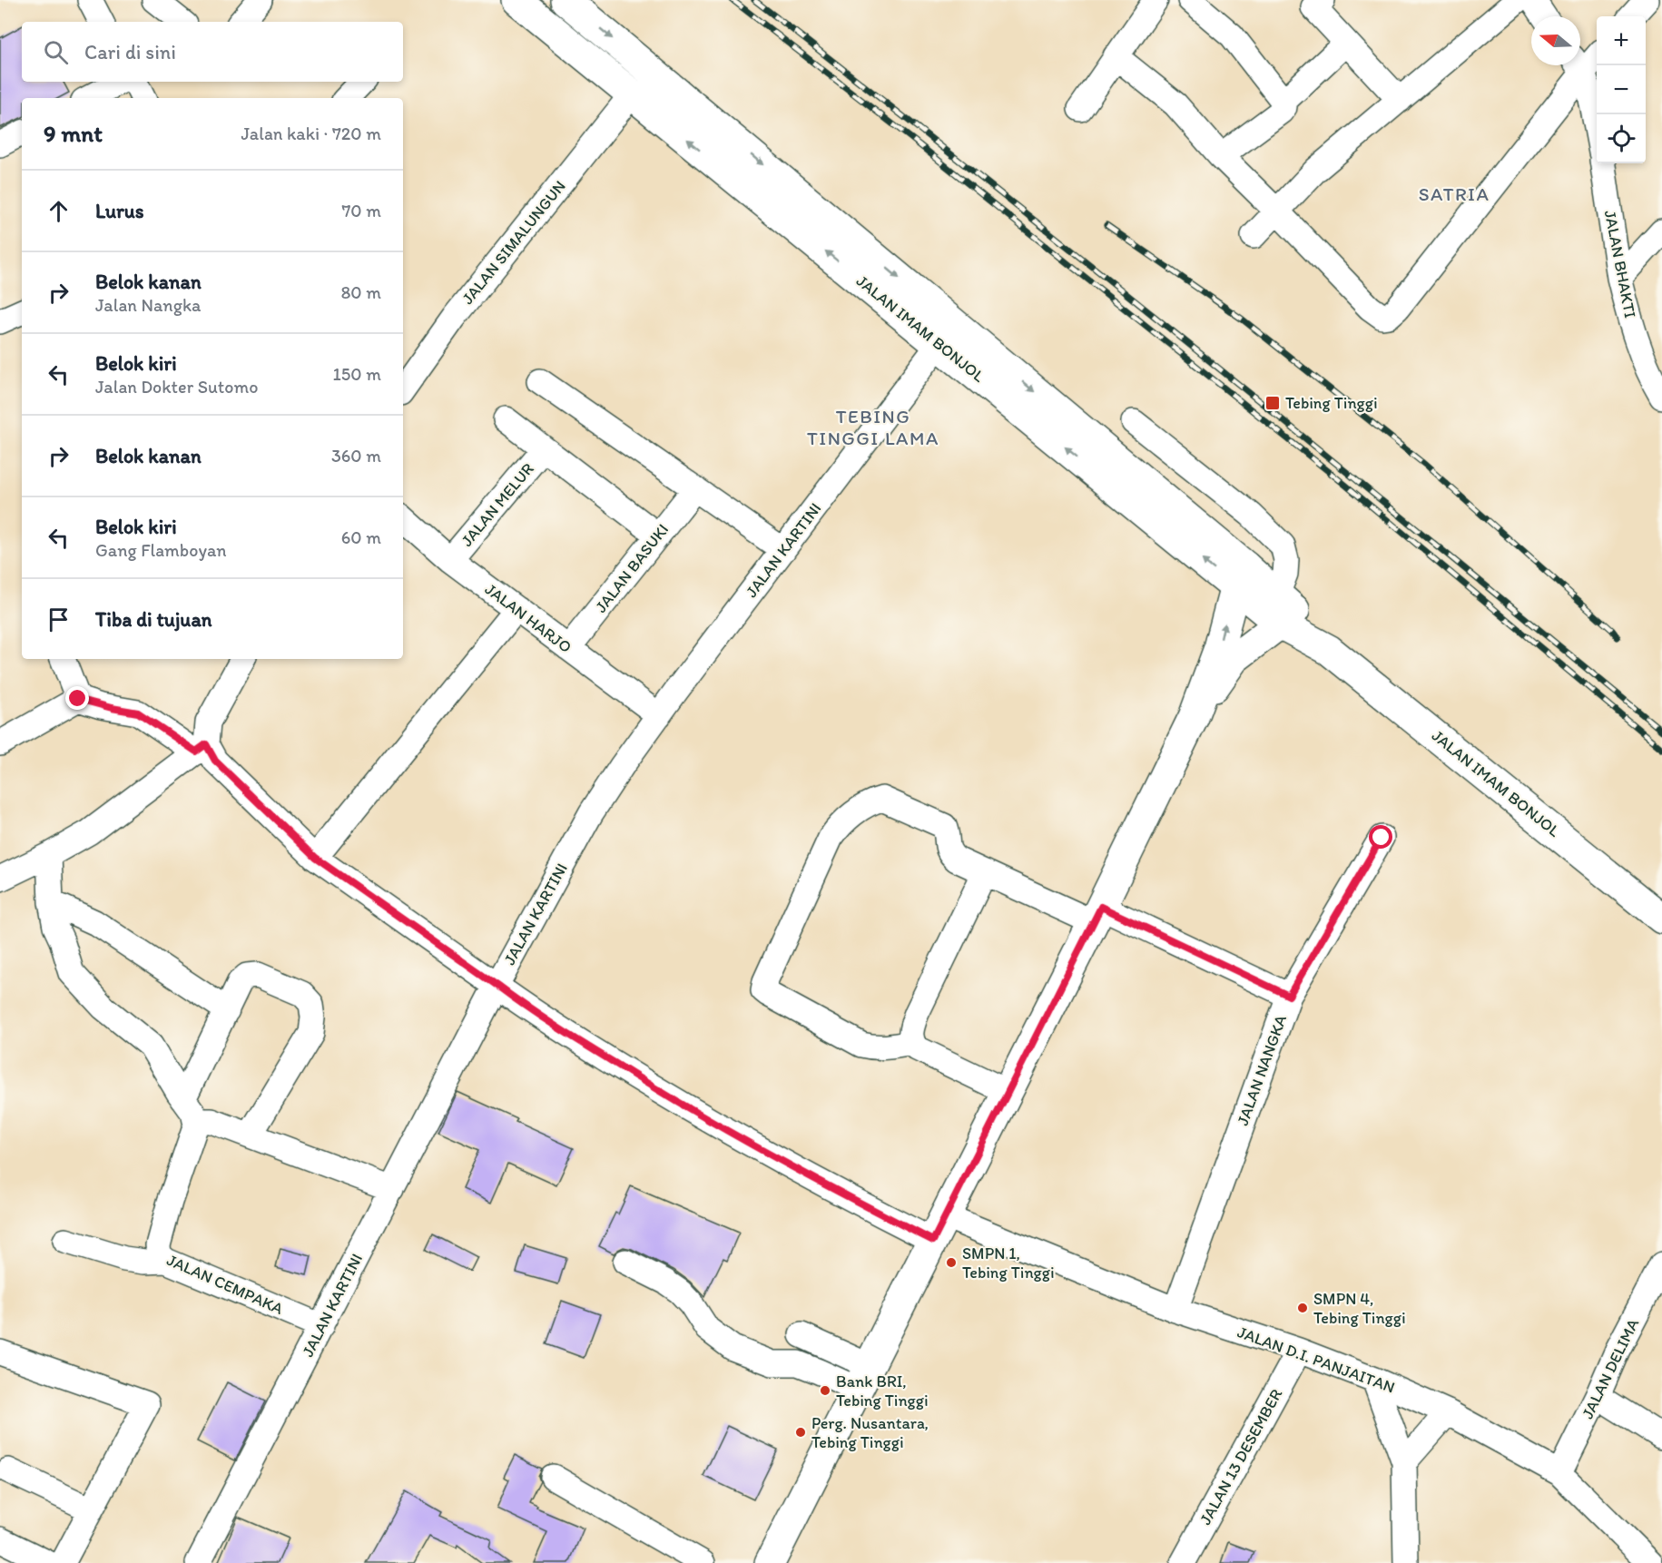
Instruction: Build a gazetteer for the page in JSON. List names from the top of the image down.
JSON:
{
  "streets": {
    "main road": ["JALAN IMAM BONJOL"],
    "street": [
      "JALAN SIMALUNGUN",
      "JALAN BHAKTI",
      "JALAN MELUR",
      "JALAN KARTINI",
      "JALAN BASUKI",
      "JALAN HARJO",
      "JALAN NANGKA",
      "JALAN CEMPAKA",
      "JALAN D.I. PANJAITAN",
      "JALAN DELIMA",
      "JALAN 13 DESEMBER"
    ]
  },
  "crossings": [
    ["JALAN SIMALUNGUN", "JALAN IMAM BONJOL"],
    ["JALAN IMAM BONJOL", "JALAN KARTINI"],
    ["JALAN MELUR", "JALAN HARJO"],
    ["JALAN KARTINI", "JALAN HARJO"],
    ["JALAN KARTINI", "JALAN CEMPAKA"],
    ["JALAN KARTINI", "JALAN D.I. PANJAITAN"],
    ["JALAN BASUKI", "JALAN HARJO"],
    ["JALAN NANGKA", "JALAN D.I. PANJAITAN"],
    ["JALAN D.I. PANJAITAN", "JALAN DELIMA"],
    ["JALAN D.I. PANJAITAN", "JALAN 13 DESEMBER"]
  ],
  "districts": ["SATRIA", "TEBING TINGGI LAMA"],
  "places": {
    "transit": ["Tebing Tinggi"],
    "other": [
      "SMPN 1, Tebing Tinggi",
      "SMPN 4, Tebing Tinggi",
      "Bank BRI, Tebing Tinggi",
      "Perg. Nusantara, Tebing Tinggi"
    ]
  },
  "north": "left",
  "page": {
    "map_buttons": ["+", "−"],
    "search": "Cari di sini",
    "heading": ["9 mnt", "Jalan kaki · 720 m"],
    "list": [
      ["Lurus", "70 m"],
      ["Belok kanan", "Jalan Nangka", "80 m"],
      ["Belok kiri", "Jalan Dokter Sutomo", "150 m"],
      ["Belok kanan", "360 m"],
      ["Belok kiri", "Gang Flamboyan", "60 m"],
      "Tiba di tujuan"
    ]
  }
}
